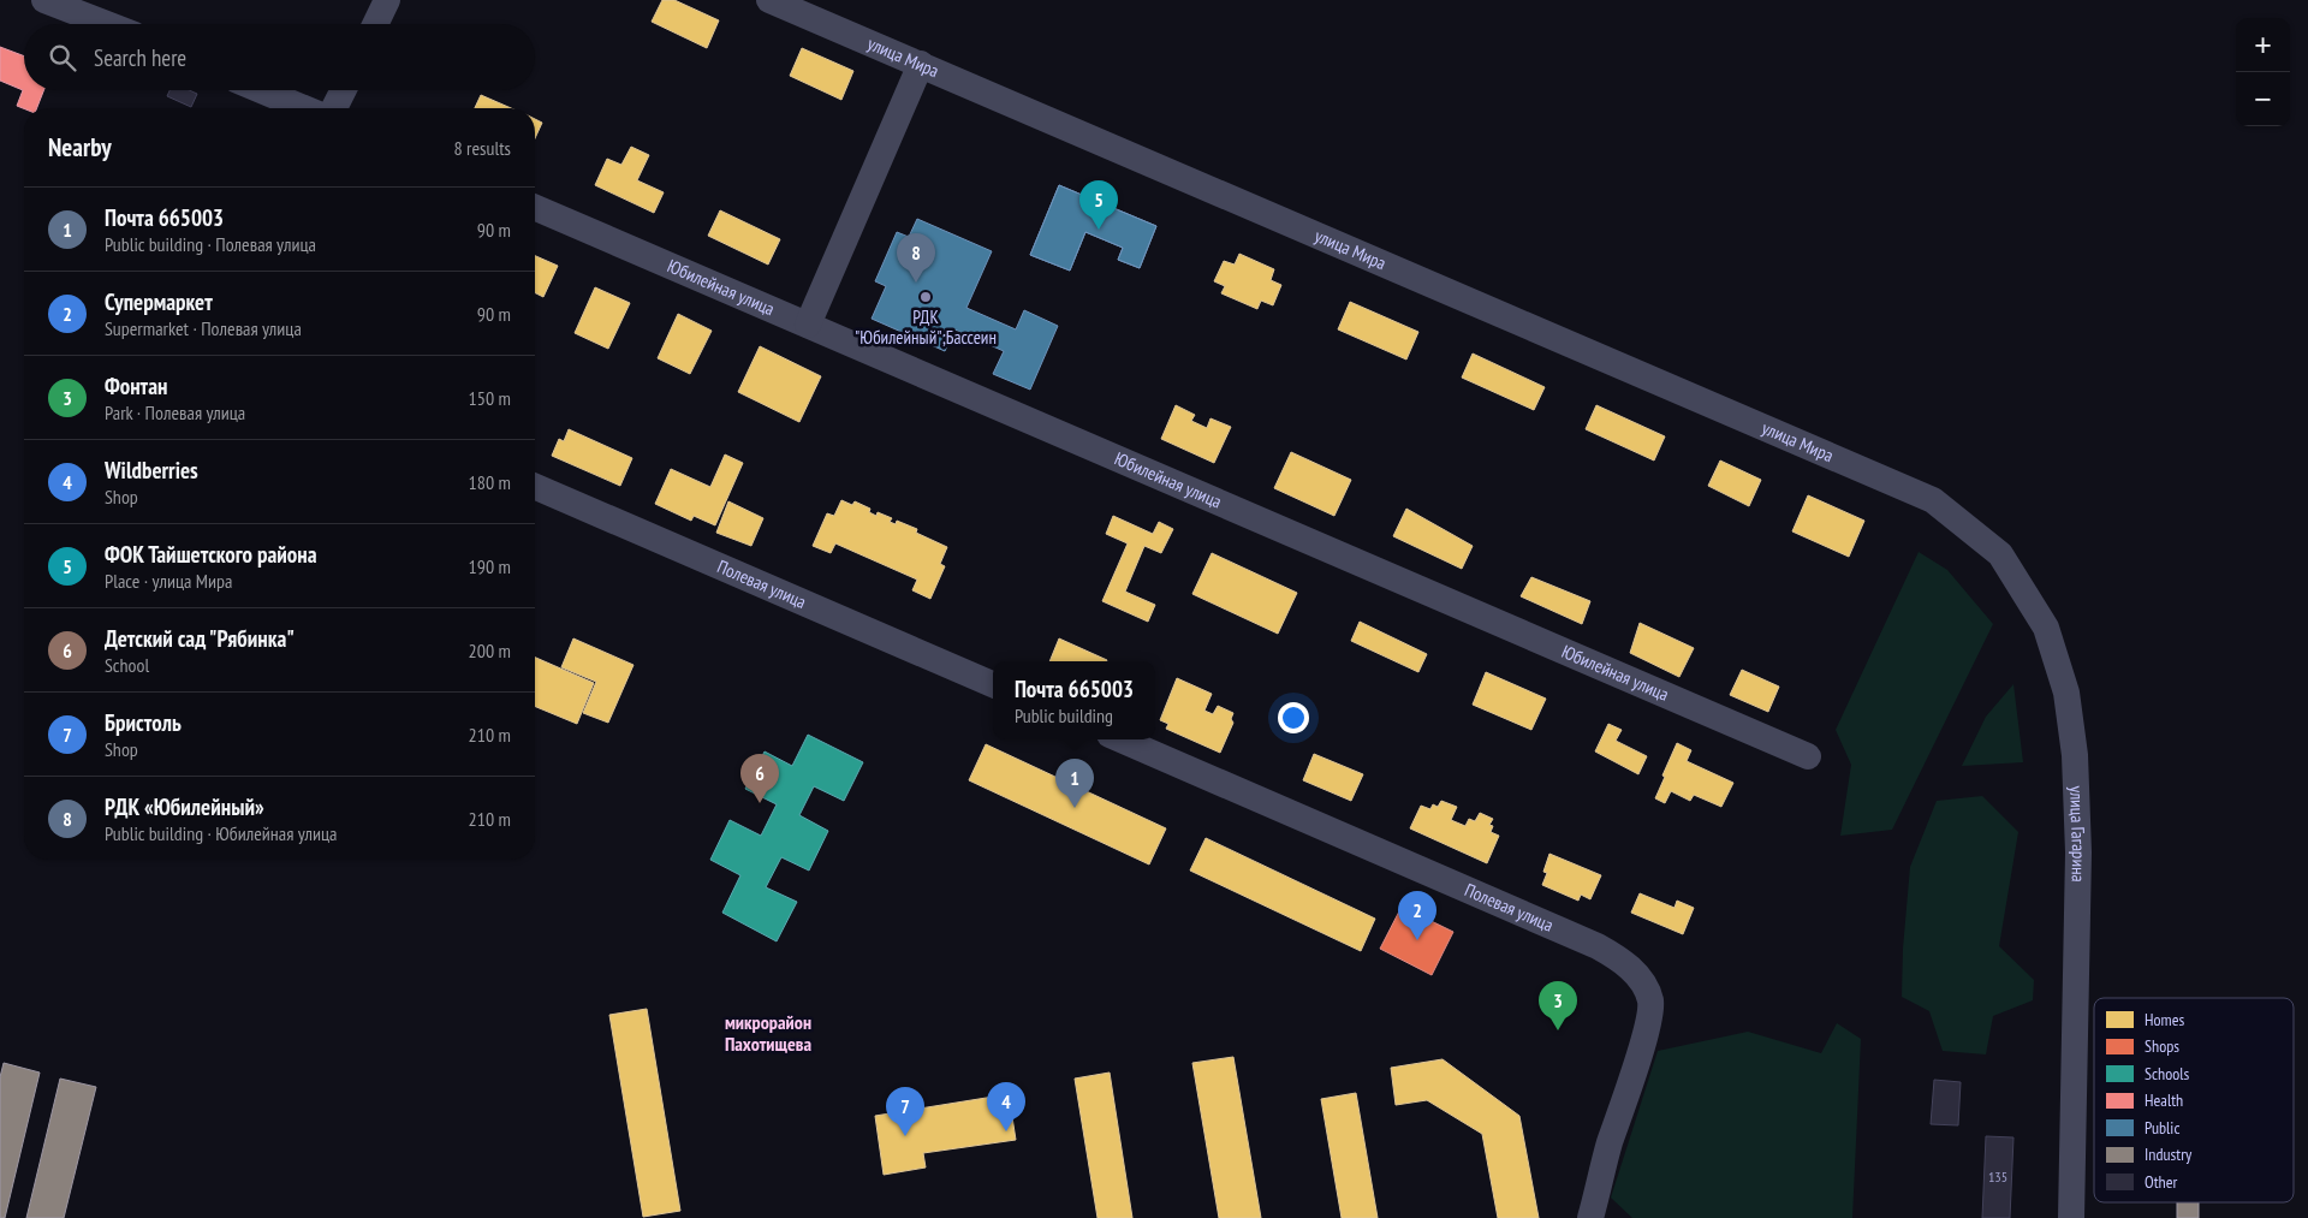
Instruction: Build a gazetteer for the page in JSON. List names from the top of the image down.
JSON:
{
  "streets": {
    "street": [
      "улица Мира",
      "Юбилейная улица",
      "Полевая улица",
      "улица Гагарина"
    ]
  },
  "crossings": [
    ["улица Мира", "улица Гагарина"]
  ],
  "districts": ["микрорайон Пахотищева"],
  "places": ["РДК \"Юбилейный\";Бассеин"],
  "house_numbers": ["135"],
  "legend": [
    "Homes",
    "Shops",
    "Schools",
    "Health",
    "Public",
    "Industry",
    "Other"
  ],
  "page": {
    "map_buttons": ["+", "−"],
    "search": "Search here",
    "heading": ["Nearby", "8 results"],
    "pins": [
      "5",
      "8",
      "6",
      "1",
      "2",
      "3",
      "4",
      "7"
    ],
    "list": [
      {
        "mark": "1",
        "name": "Почта 665003",
        "note": "Public building · Полевая улица",
        "value": "90 m"
      },
      {
        "mark": "2",
        "name": "Супермаркет",
        "note": "Supermarket · Полевая улица",
        "value": "90 m"
      },
      {
        "mark": "3",
        "name": "Фонтан",
        "note": "Park · Полевая улица",
        "value": "150 m"
      },
      {
        "mark": "4",
        "name": "Wildberries",
        "note": "Shop",
        "value": "180 m"
      },
      {
        "mark": "5",
        "name": "ФОК Тайшетского района",
        "note": "Place · улица Мира",
        "value": "190 m"
      },
      {
        "mark": "6",
        "name": "Детский сад \"Рябинка\"",
        "note": "School",
        "value": "200 m"
      },
      {
        "mark": "7",
        "name": "Бристоль",
        "note": "Shop",
        "value": "210 m"
      },
      {
        "mark": "8",
        "name": "РДК «Юбилейный»",
        "note": "Public building · Юбилейная улица",
        "value": "210 m"
      }
    ],
    "popup": ["Почта 665003", "Public building"]
  }
}
